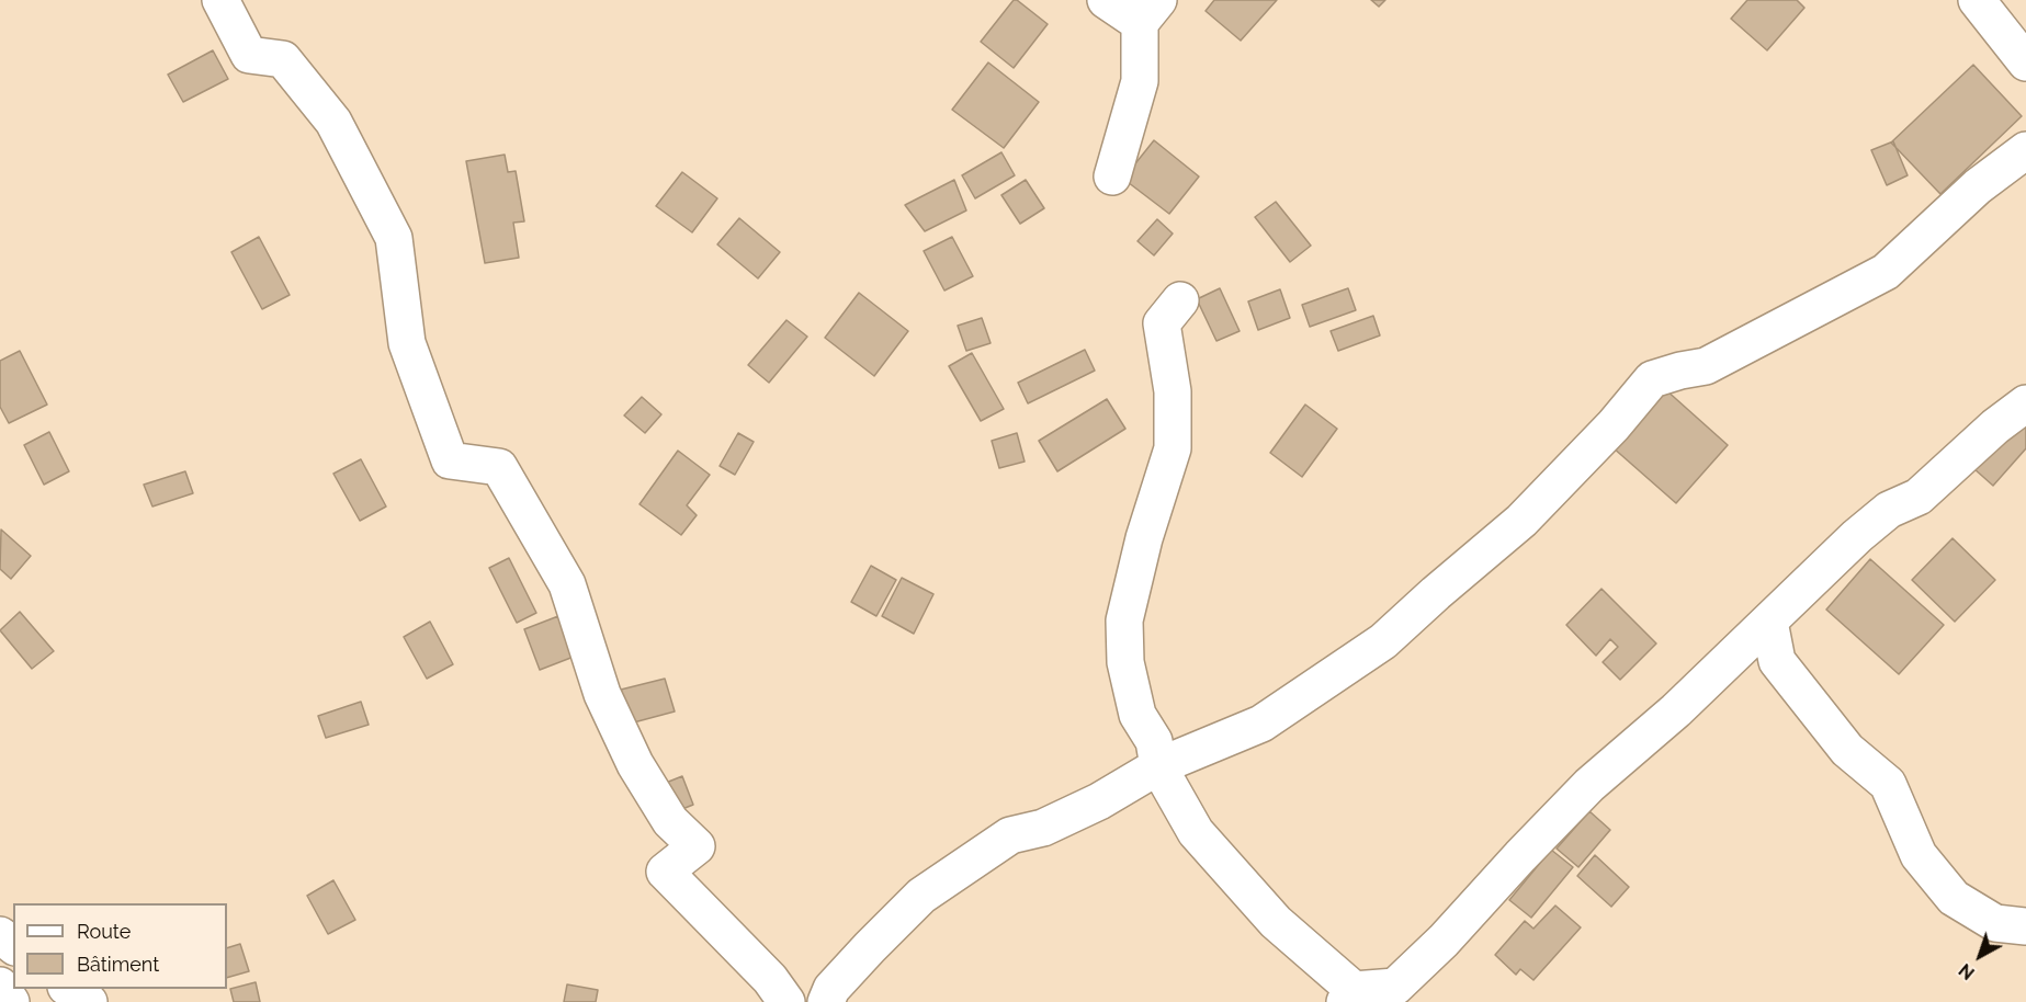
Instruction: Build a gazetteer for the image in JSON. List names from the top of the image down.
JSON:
{
  "legend": ["Route", "Bâtiment"],
  "north": "bottom left"
}
